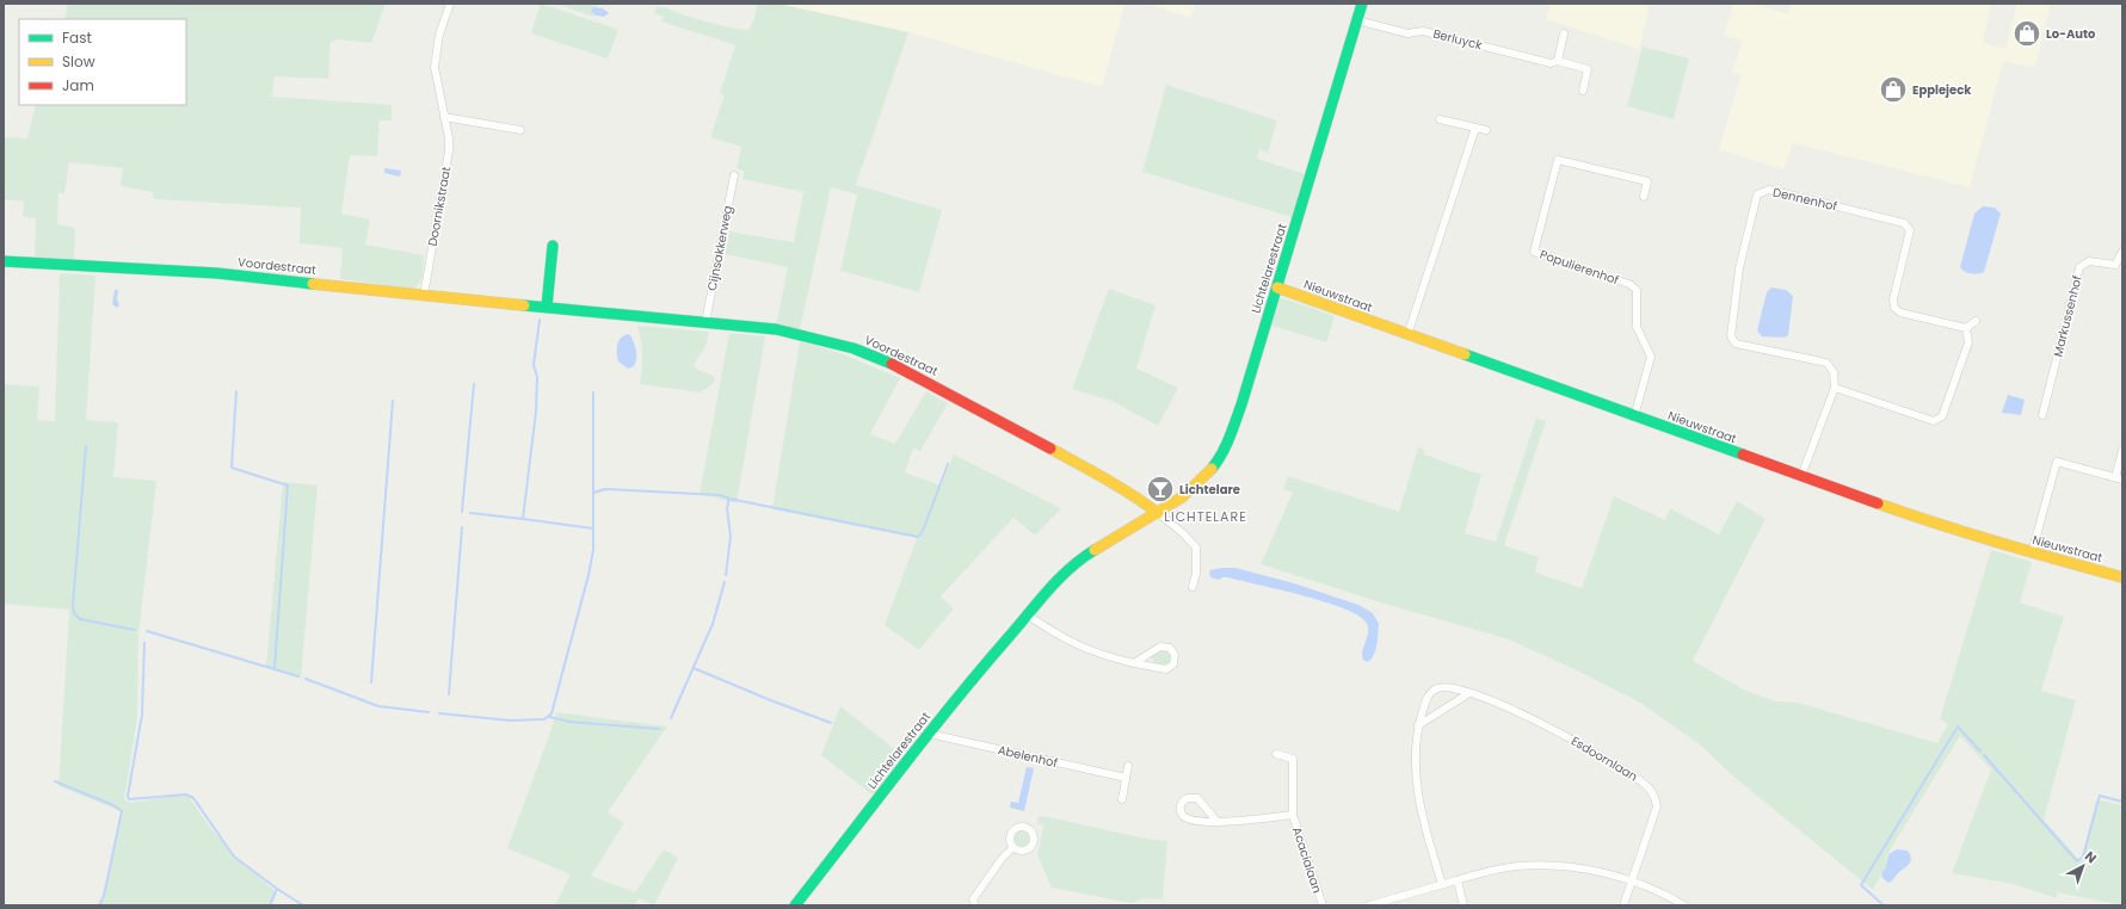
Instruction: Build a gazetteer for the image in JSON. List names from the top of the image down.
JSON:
{
  "streets": {
    "street": [
      "Berluyck",
      "Dennenhof",
      "Doornikstraat",
      "Cijnsakkerweg",
      "Voordestraat",
      "Populierenhof",
      "Lichtelarestraat",
      "Nieuwstraat",
      "Markussenhof",
      "Abelenhof",
      "Esdoornlaan",
      "Acacialaan"
    ]
  },
  "crossings": [
    ["Berluyck", "Lichtelarestraat"],
    ["Doornikstraat", "Voordestraat"],
    ["Cijnsakkerweg", "Voordestraat"],
    ["Voordestraat", "Lichtelarestraat"],
    ["Populierenhof", "Nieuwstraat"],
    ["Lichtelarestraat", "Nieuwstraat"],
    ["Lichtelarestraat", "Abelenhof"]
  ],
  "districts": ["LICHTELARE"],
  "places": {
    "shop": ["Lo-Auto", "Epplejeck"],
    "bar": ["Lichtelare"]
  },
  "legend": ["Fast", "Slow", "Jam"],
  "north": "top right"
}
